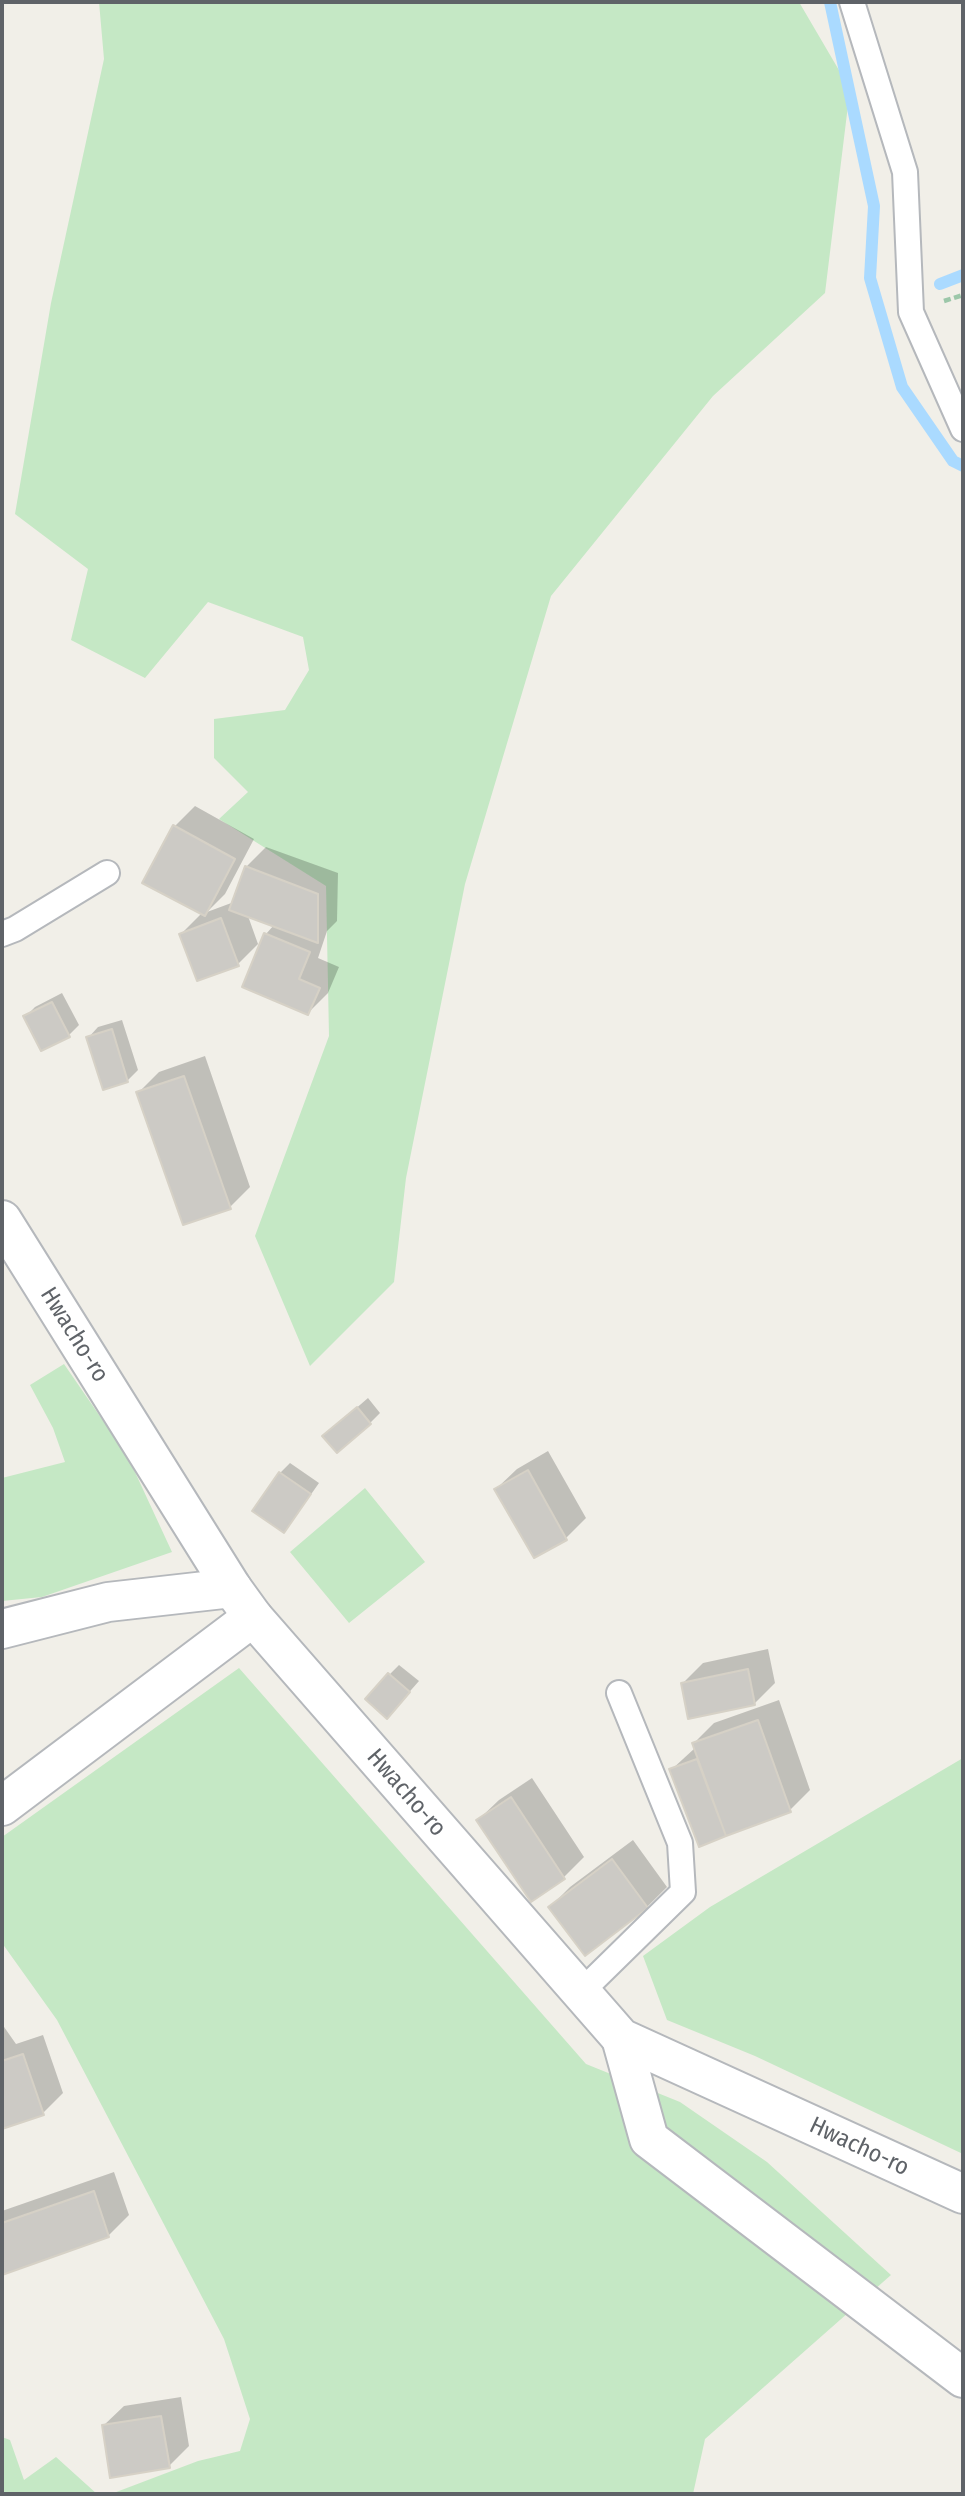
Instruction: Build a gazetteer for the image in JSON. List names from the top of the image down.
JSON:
{
  "streets": {
    "street": ["Hwacho-ro"]
  }
}
